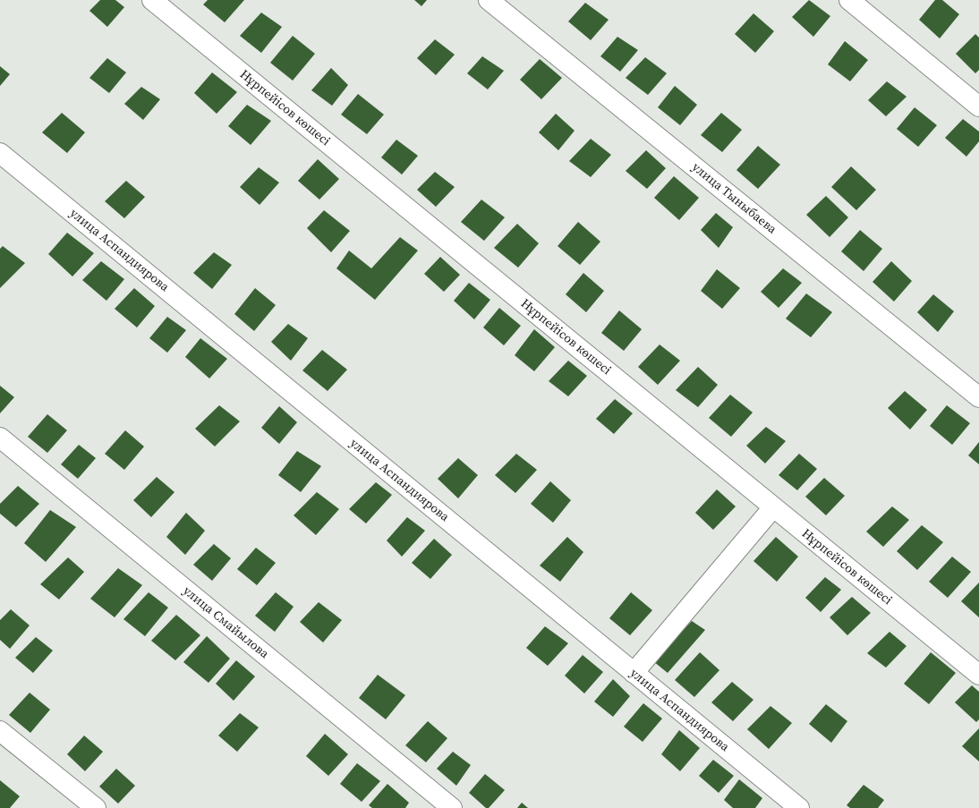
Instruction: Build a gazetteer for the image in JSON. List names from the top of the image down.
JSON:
{
  "streets": {
    "street": [
      "Нұрпейісов көшесі",
      "улица Тыныбаева",
      "улица Аспандиярова",
      "улица Смайылова"
    ]
  }
}
